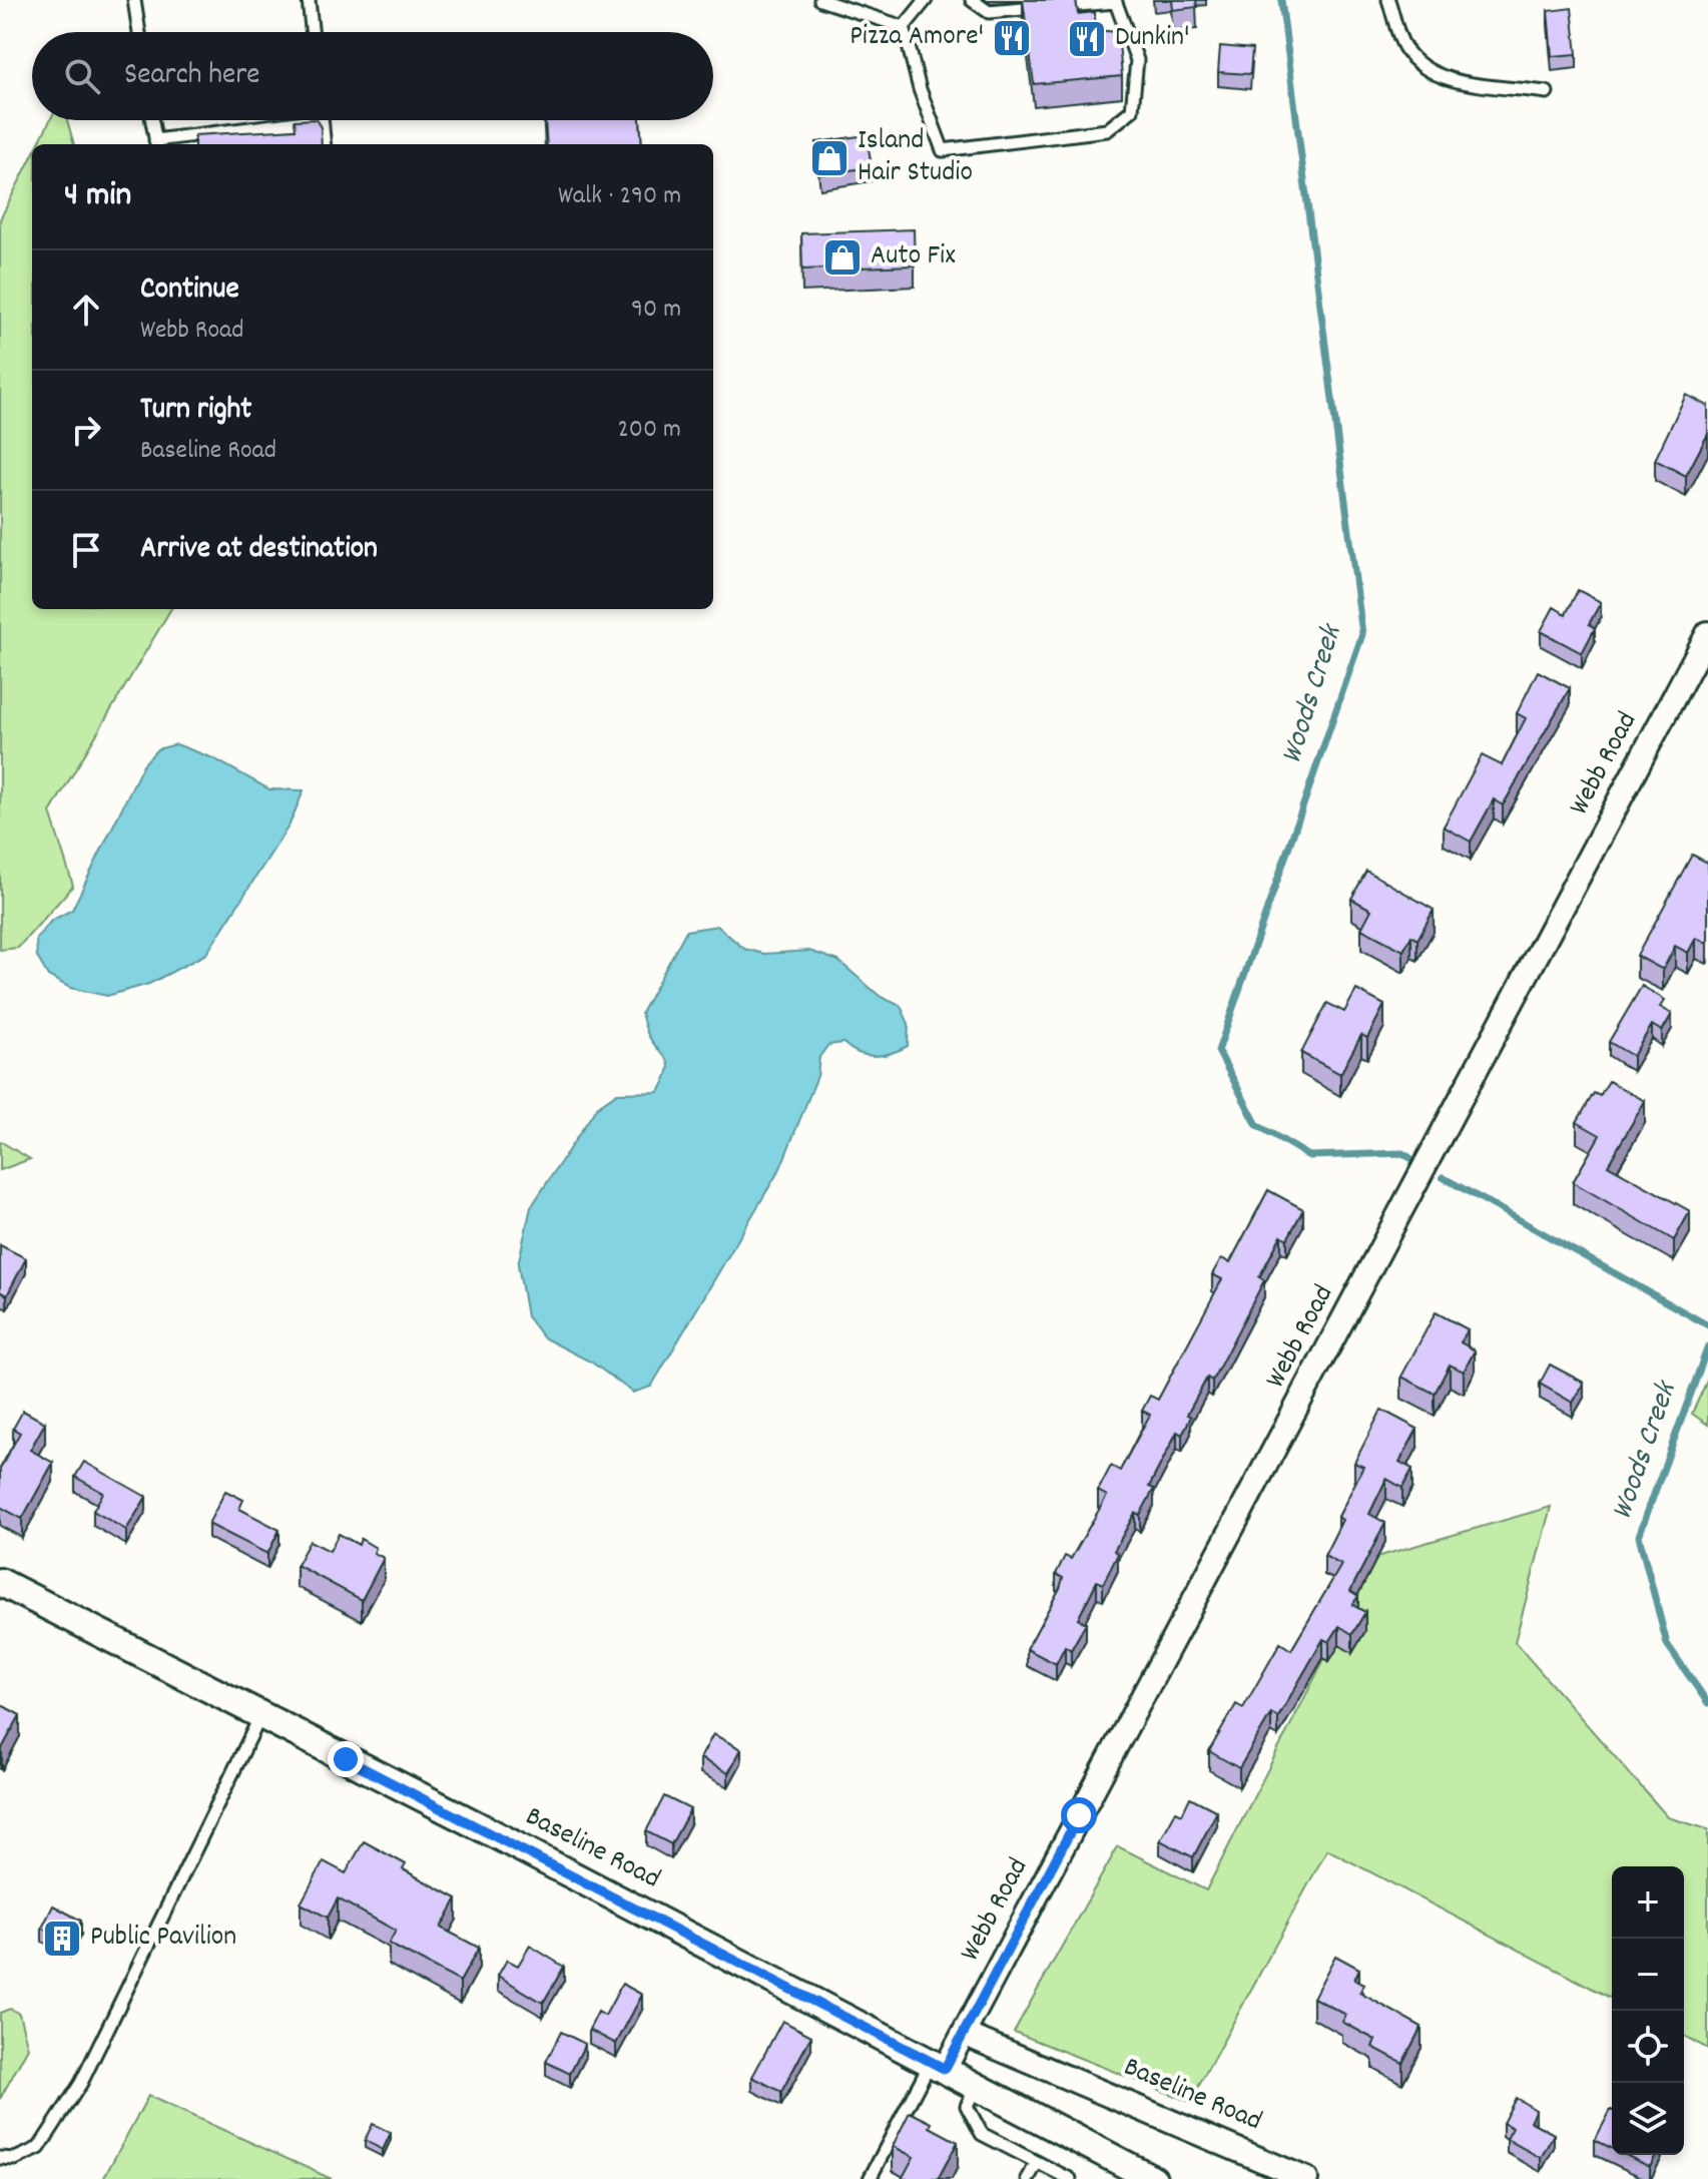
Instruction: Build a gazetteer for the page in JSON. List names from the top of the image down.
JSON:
{
  "streets": {
    "street": ["Webb Road", "Baseline Road"]
  },
  "crossings": [
    ["Webb Road", "Baseline Road"]
  ],
  "water": ["Woods Creek"],
  "places": {
    "restaurant": ["Pizza Amore'", "Dunkin'"],
    "shop": ["Island Hair Studio", "Auto Fix"],
    "building": ["Public Pavilion"]
  },
  "page": {
    "search": "Search here",
    "heading": ["4 min", "Walk · 290 m"],
    "list": [
      ["Continue", "Webb Road", "90 m"],
      ["Turn right", "Baseline Road", "200 m"],
      "Arrive at destination"
    ],
    "map_buttons": ["+", "−"]
  }
}
